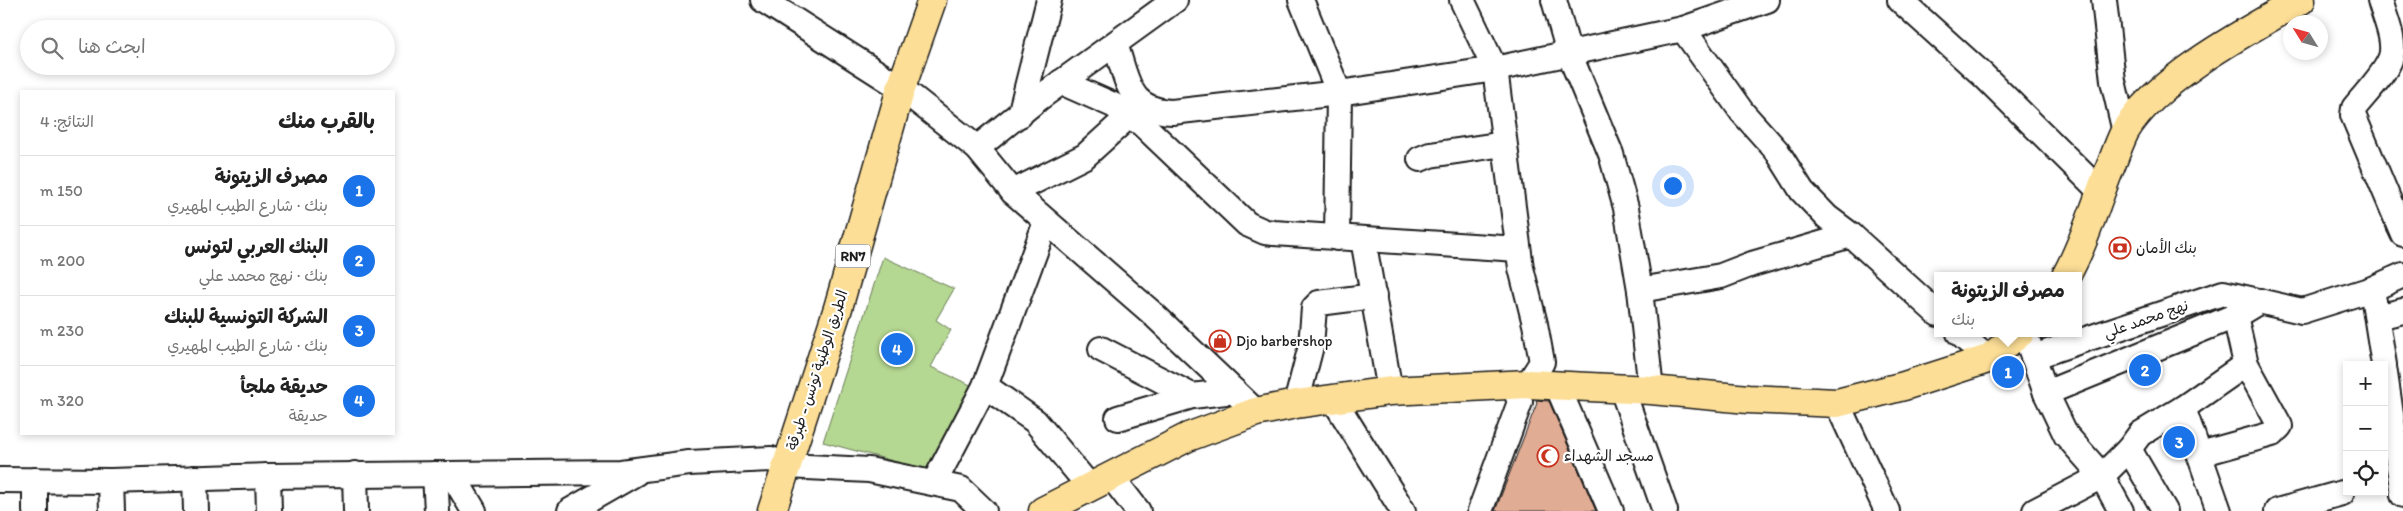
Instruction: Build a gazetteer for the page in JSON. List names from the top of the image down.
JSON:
{
  "streets": {
    "main road": ["RN7", "الطريق الوطنية تونس - طبرقة"],
    "street": ["نهج محمد علي"]
  },
  "places": {
    "bank": ["بنك الأمان"],
    "shop": ["Djo barbershop"],
    "mosque": ["مسجد الشهداء"]
  },
  "north": "top left",
  "page": {
    "search": "ابحث هنا",
    "heading": ["بالقرب منك", "النتائج: 4"],
    "list": [
      {
        "mark": "1",
        "name": "مصرف الزيتونة",
        "note": "بنك · شارع الطيب المهيري",
        "value": "150 m"
      },
      {
        "mark": "2",
        "name": "البنك العربي لتونس",
        "note": "بنك · نهج محمد علي",
        "value": "200 m"
      },
      {
        "mark": "3",
        "name": "الشركة التونسية للبنك",
        "note": "بنك · شارع الطيب المهيري",
        "value": "230 m"
      },
      {
        "mark": "4",
        "name": "حديقة ملجأ",
        "note": "حديقة",
        "value": "320 m"
      }
    ],
    "popup": ["مصرف الزيتونة", "بنك"],
    "pins": [
      "4",
      "2",
      "1",
      "3"
    ],
    "map_buttons": ["+", "−"]
  }
}
